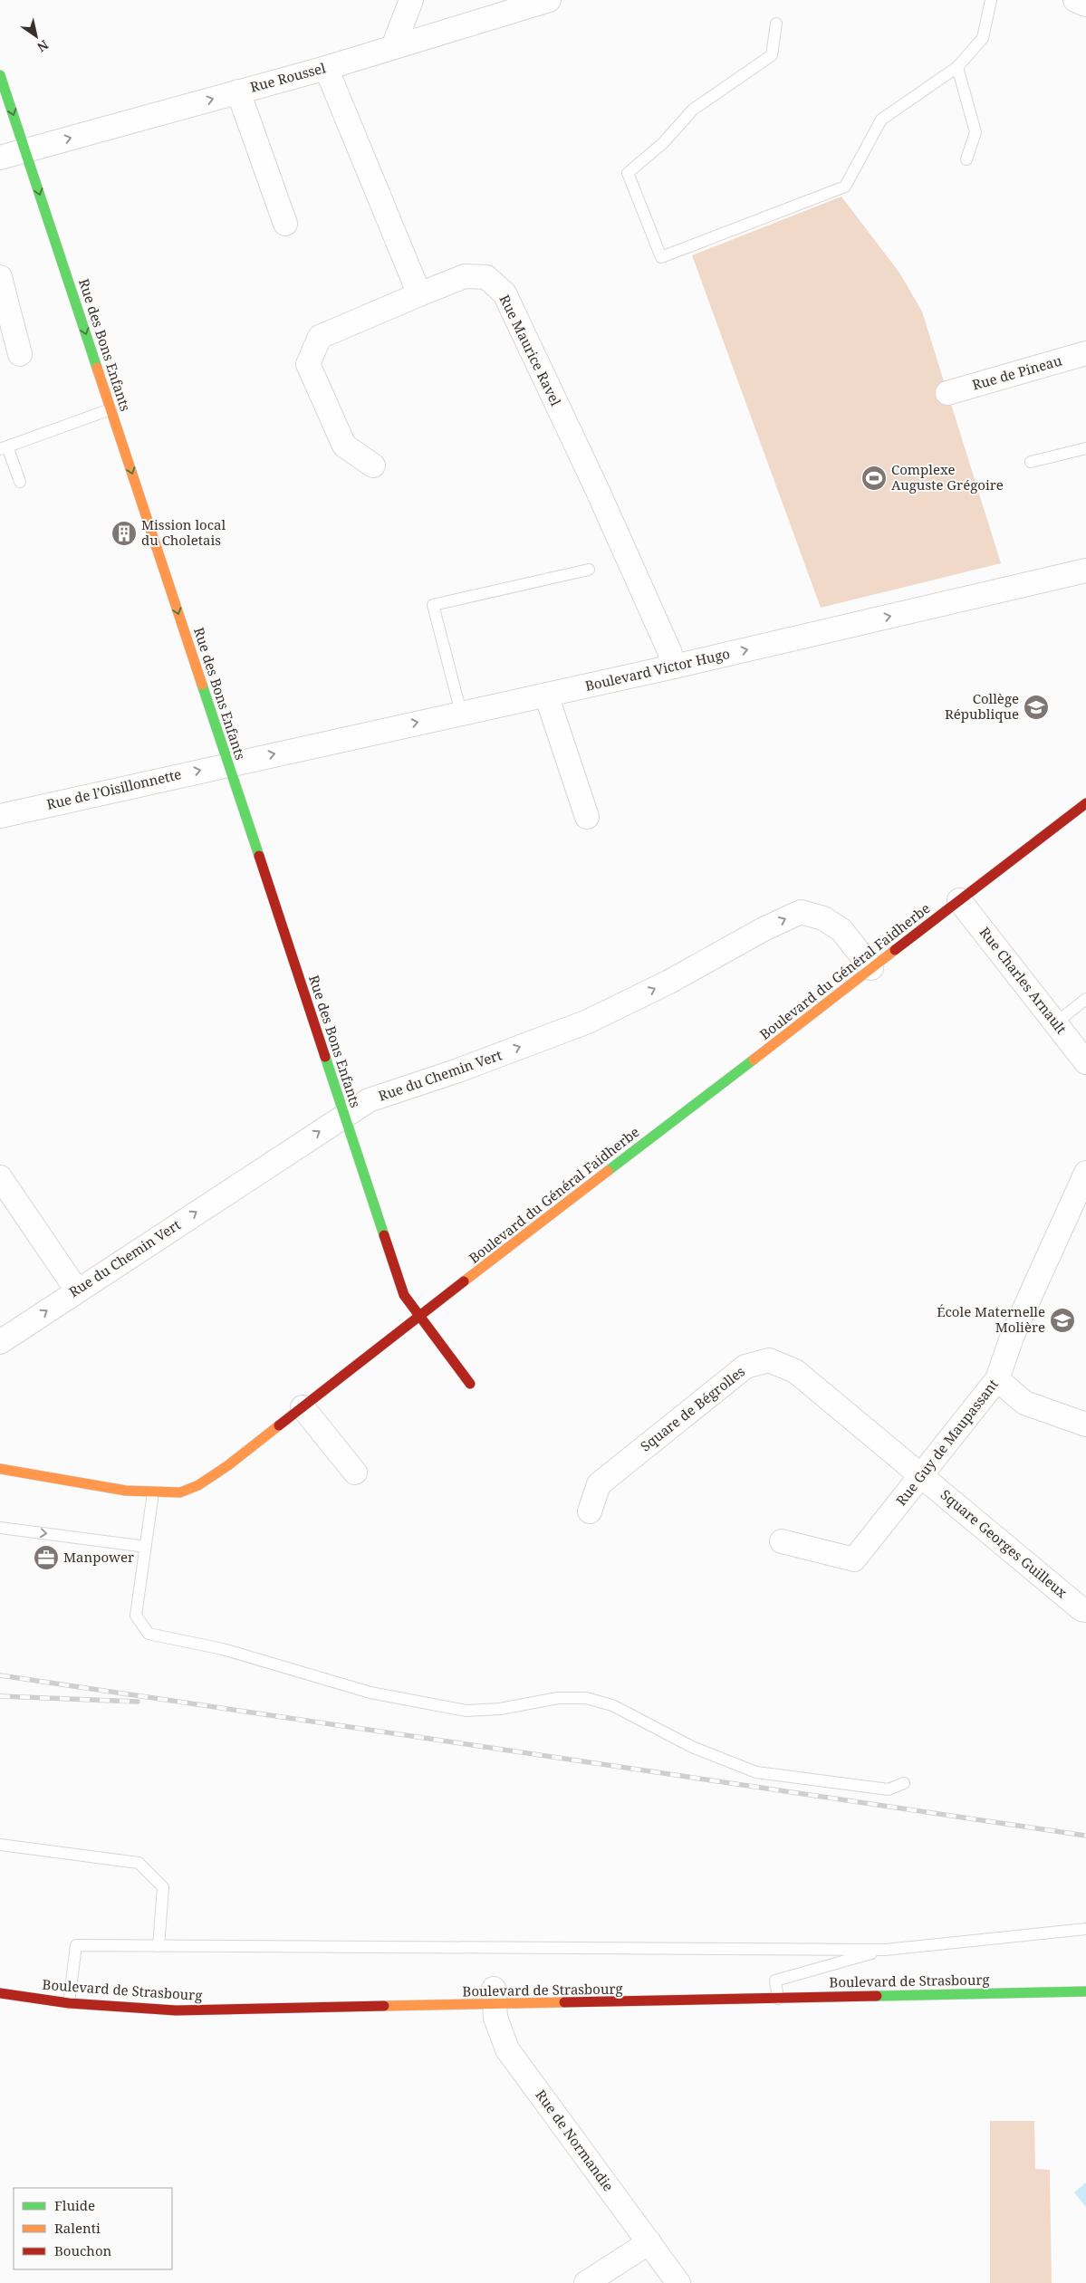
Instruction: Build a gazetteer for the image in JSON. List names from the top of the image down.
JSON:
{
  "streets": {
    "street": [
      "Rue Roussel",
      "Rue des Bons Enfants",
      "Rue Maurice Ravel",
      "Rue de Pineau",
      "Boulevard Victor Hugo",
      "Rue de l’Oisillonnette",
      "Boulevard du Général Faidherbe",
      "Rue Charles Arnault",
      "Rue du Chemin Vert",
      "Square de Bégrolles",
      "Rue Guy de Maupassant",
      "Square Georges Guilleux",
      "Boulevard de Strasbourg",
      "Rue de Normandie"
    ]
  },
  "crossings": [
    ["Rue Roussel", "Rue des Bons Enfants"],
    ["Rue des Bons Enfants", "Boulevard Victor Hugo"],
    ["Rue des Bons Enfants", "Rue de l’Oisillonnette"],
    ["Rue des Bons Enfants", "Boulevard du Général Faidherbe"],
    ["Rue des Bons Enfants", "Rue du Chemin Vert"],
    ["Rue Maurice Ravel", "Boulevard Victor Hugo"],
    ["Boulevard Victor Hugo", "Rue de l’Oisillonnette"],
    ["Boulevard du Général Faidherbe", "Rue Charles Arnault"],
    ["Boulevard du Général Faidherbe", "Rue du Chemin Vert"],
    ["Square de Bégrolles", "Rue Guy de Maupassant"],
    ["Square de Bégrolles", "Square Georges Guilleux"],
    ["Rue Guy de Maupassant", "Square Georges Guilleux"],
    ["Boulevard de Strasbourg", "Rue de Normandie"]
  ],
  "one_way": [
    "Rue Roussel",
    "Rue des Bons Enfants",
    "Boulevard Victor Hugo",
    "Rue de l’Oisillonnette",
    "Rue du Chemin Vert"
  ],
  "places": {
    "sports": ["Complexe Auguste Grégoire"],
    "building": ["Mission local du Choletais"],
    "school or university": ["Collège République", "École Maternelle Molière"],
    "office": ["Manpower"]
  },
  "legend": ["Fluide", "Ralenti", "Bouchon"],
  "north": "bottom right"
}
